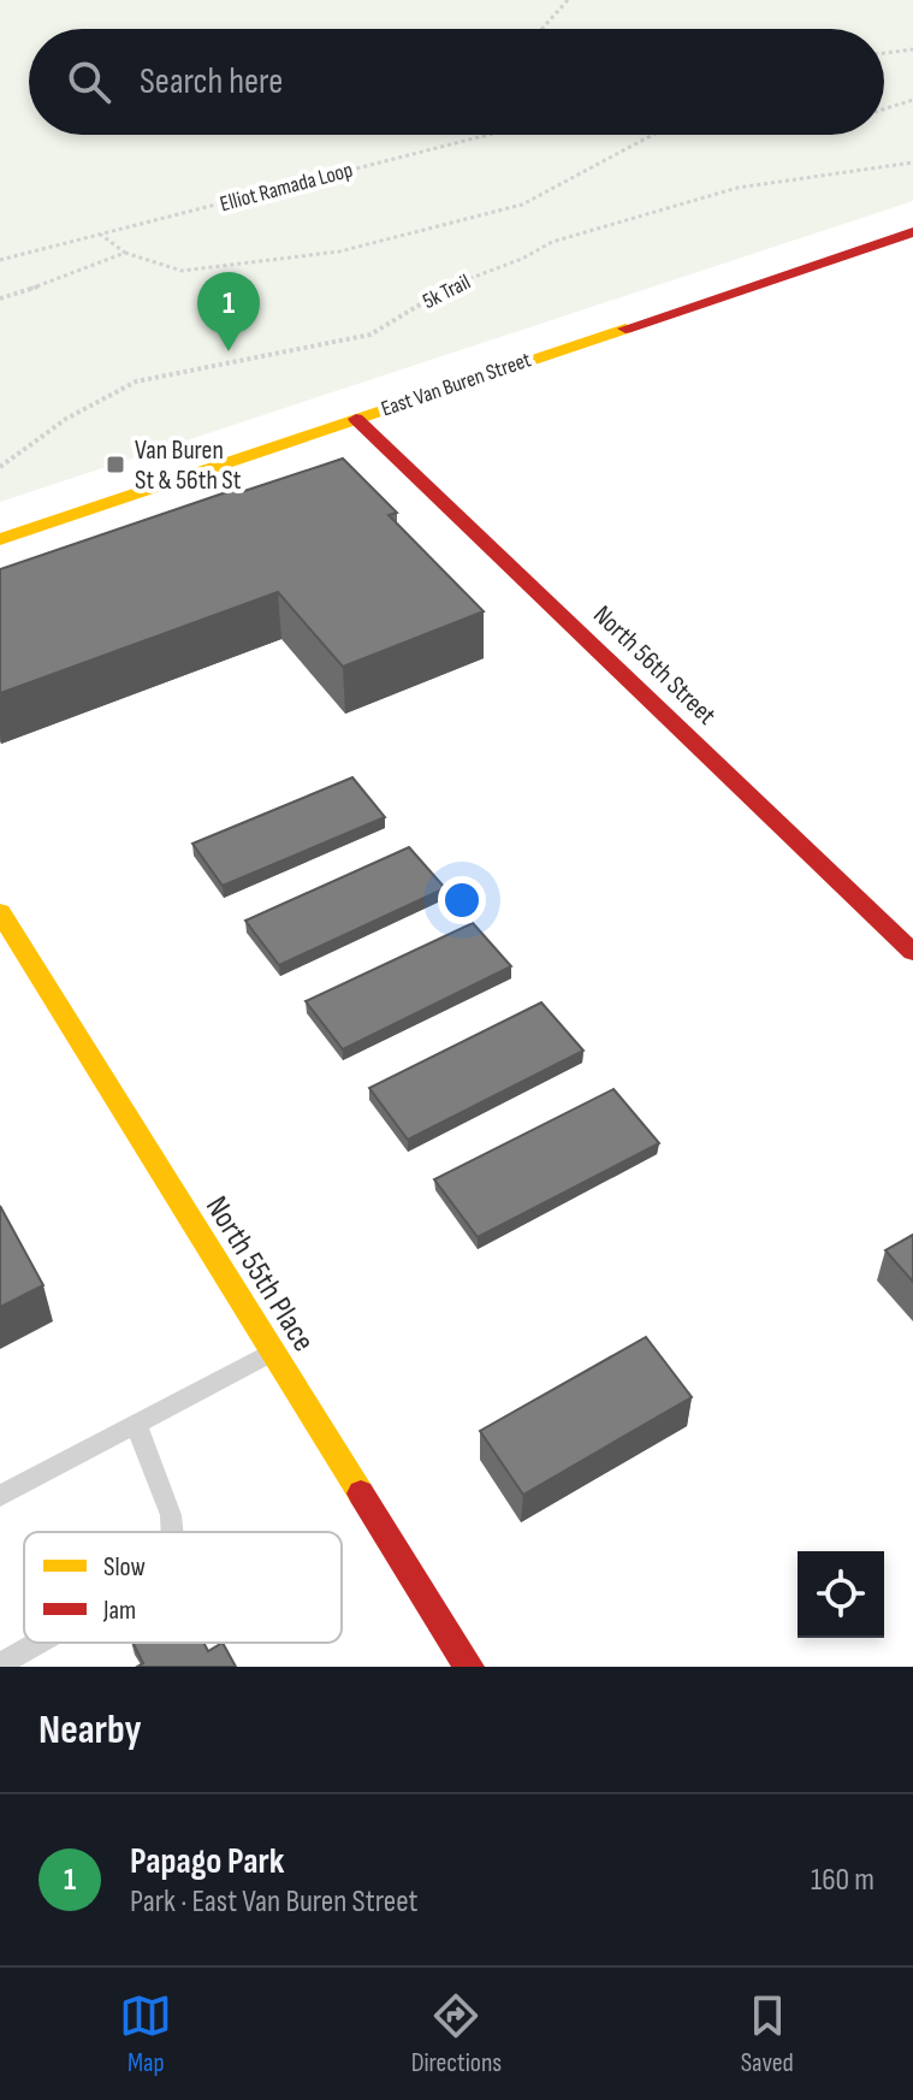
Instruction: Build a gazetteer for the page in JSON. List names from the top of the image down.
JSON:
{
  "streets": {
    "street": ["East Van Buren Street", "North 56th Street", "North 55th Place"],
    "path": ["Elliot Ramada Loop", "5k Trail"]
  },
  "crossings": [
    ["East Van Buren Street", "North 56th Street"]
  ],
  "places": {
    "transit": ["Van Buren St & 56th St"]
  },
  "legend": ["Slow", "Jam"],
  "page": {
    "search": "Search here",
    "pins": "1",
    "heading": "Nearby",
    "list": [
      {
        "mark": "1",
        "name": "Papago Park",
        "note": "Park · East Van Buren Street",
        "value": "160 m"
      }
    ],
    "nav": ["Map", "Directions", "Saved"]
  }
}
